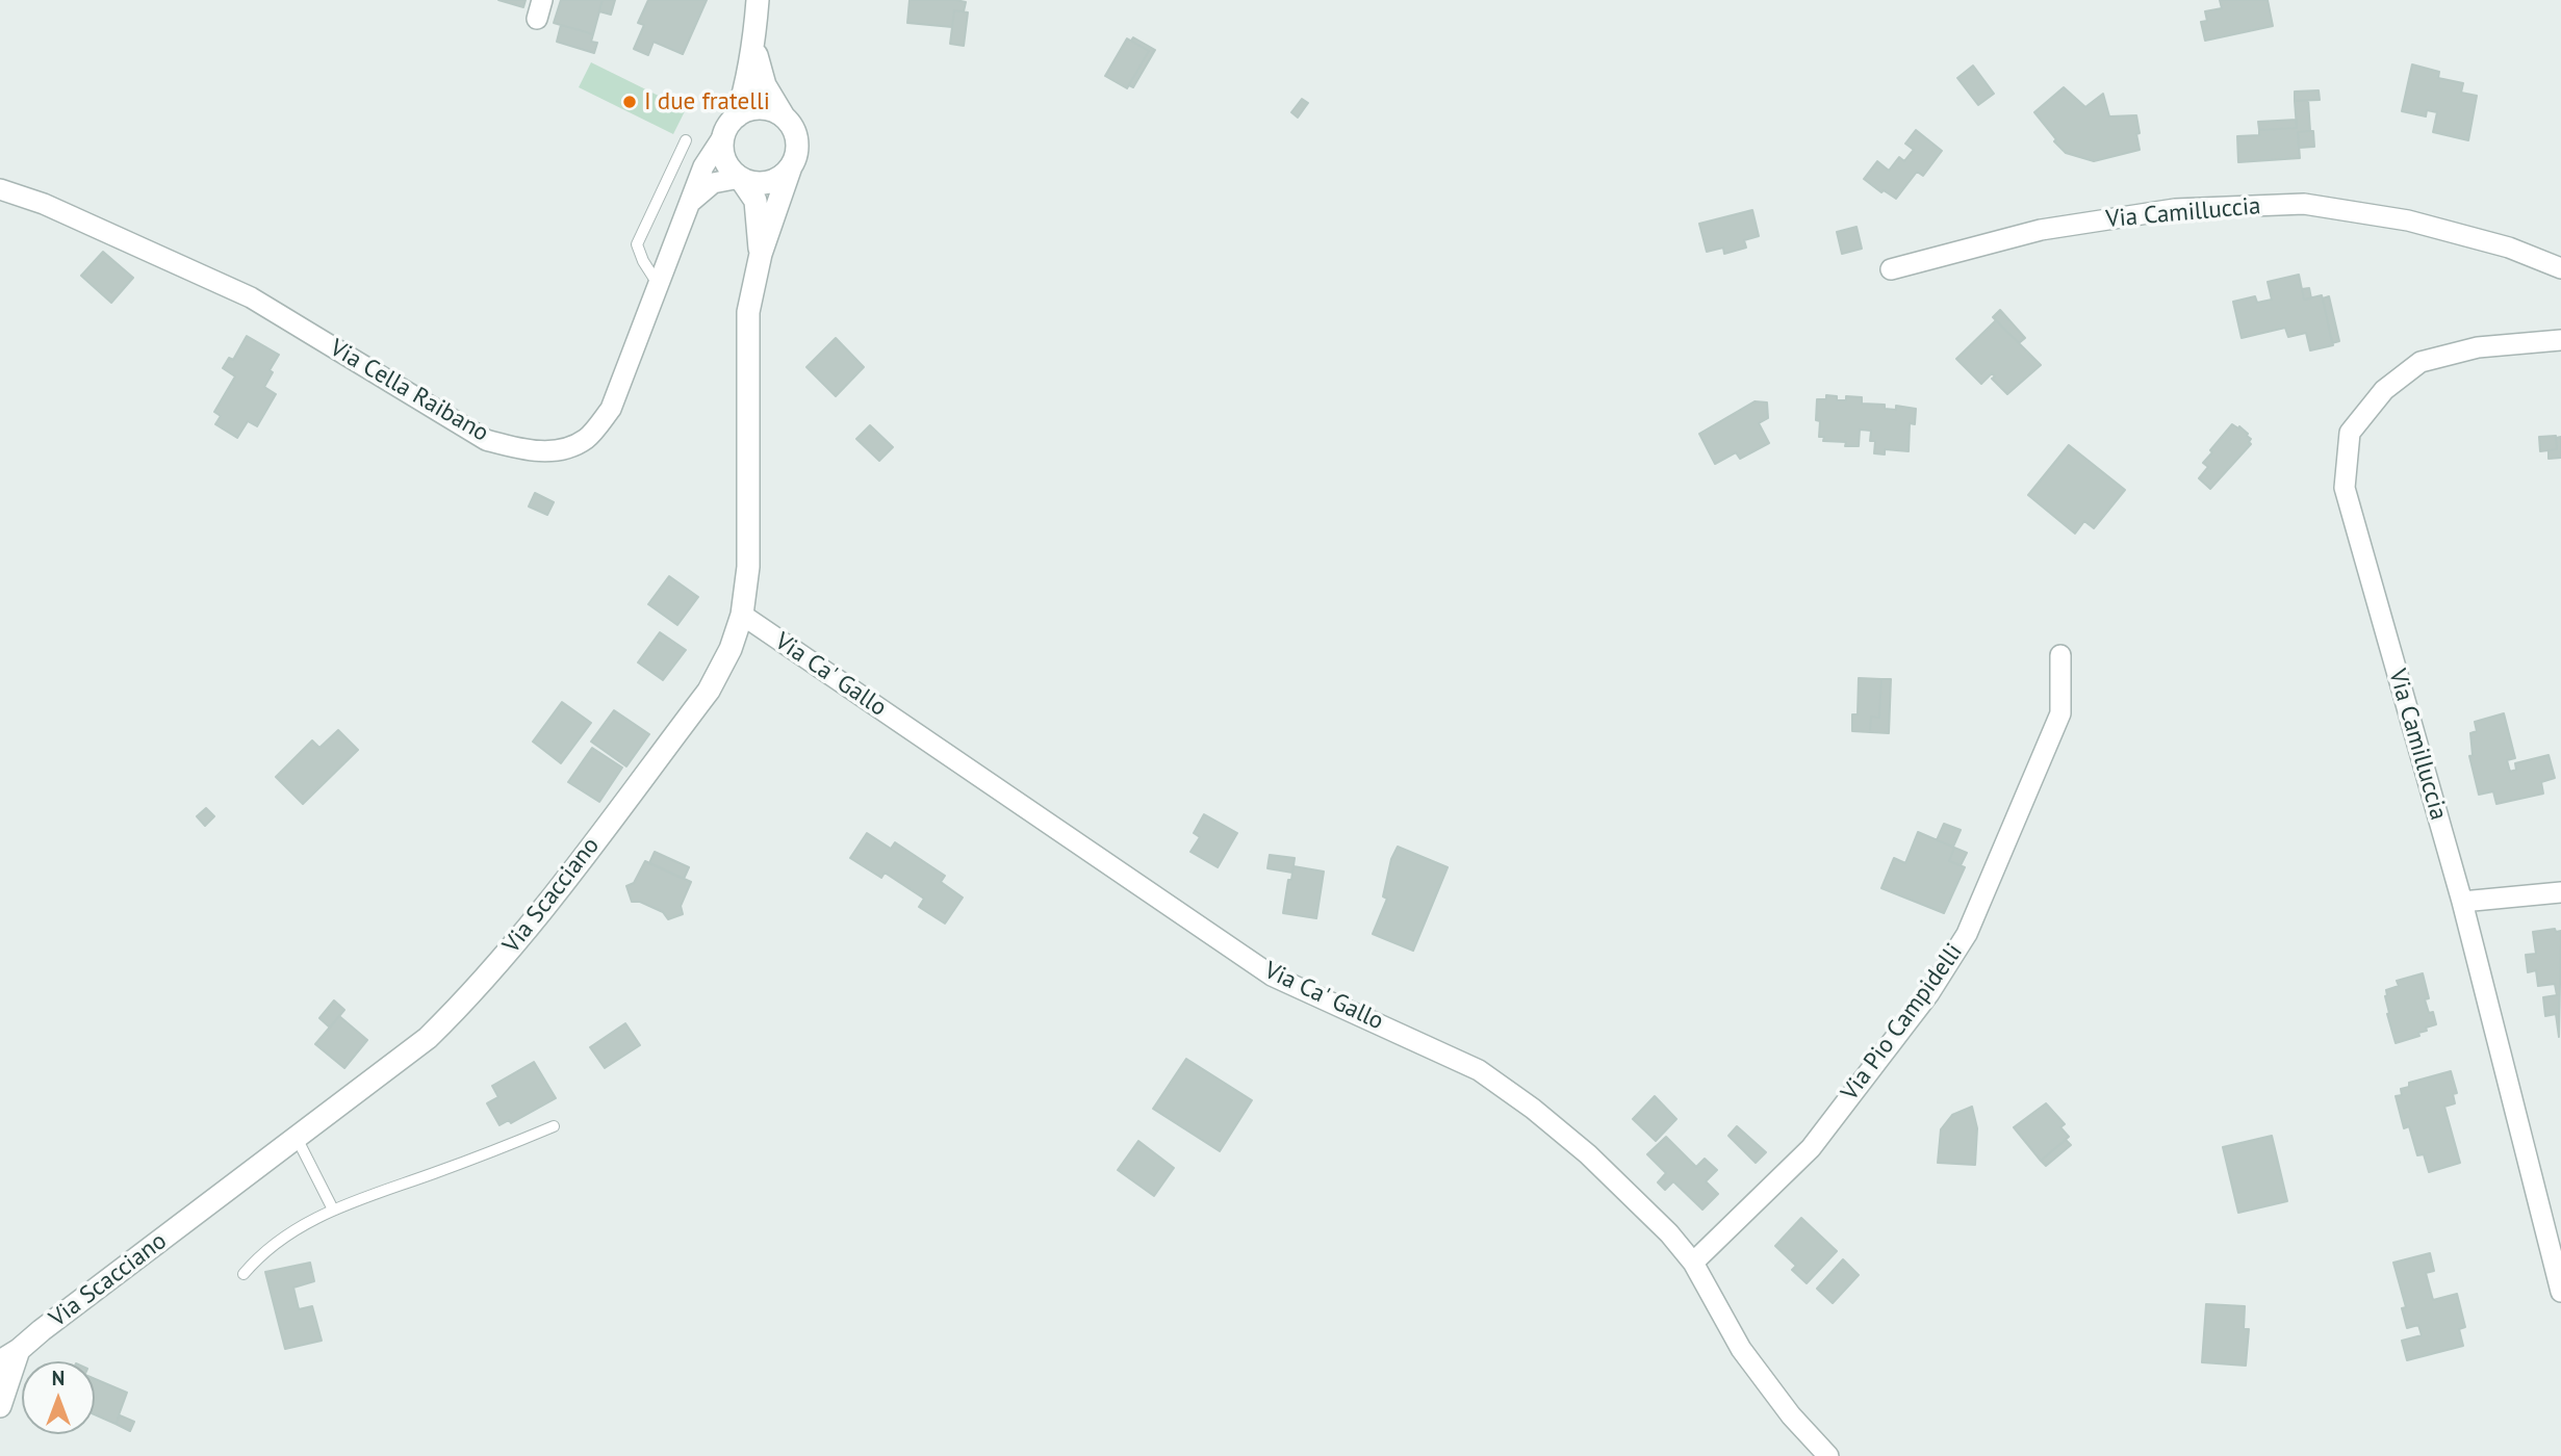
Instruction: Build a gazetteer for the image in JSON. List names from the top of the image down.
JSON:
{
  "streets": {
    "street": [
      "Via Camilluccia",
      "Via Cella Raibano",
      "Via Ca' Gallo",
      "Via Scacciano",
      "Via Pio Campidelli"
    ]
  },
  "crossings": [
    ["Via Cella Raibano", "Via Scacciano"],
    ["Via Ca' Gallo", "Via Scacciano"],
    ["Via Ca' Gallo", "Via Pio Campidelli"]
  ],
  "places": ["I due fratelli"],
  "north": "top"
}
